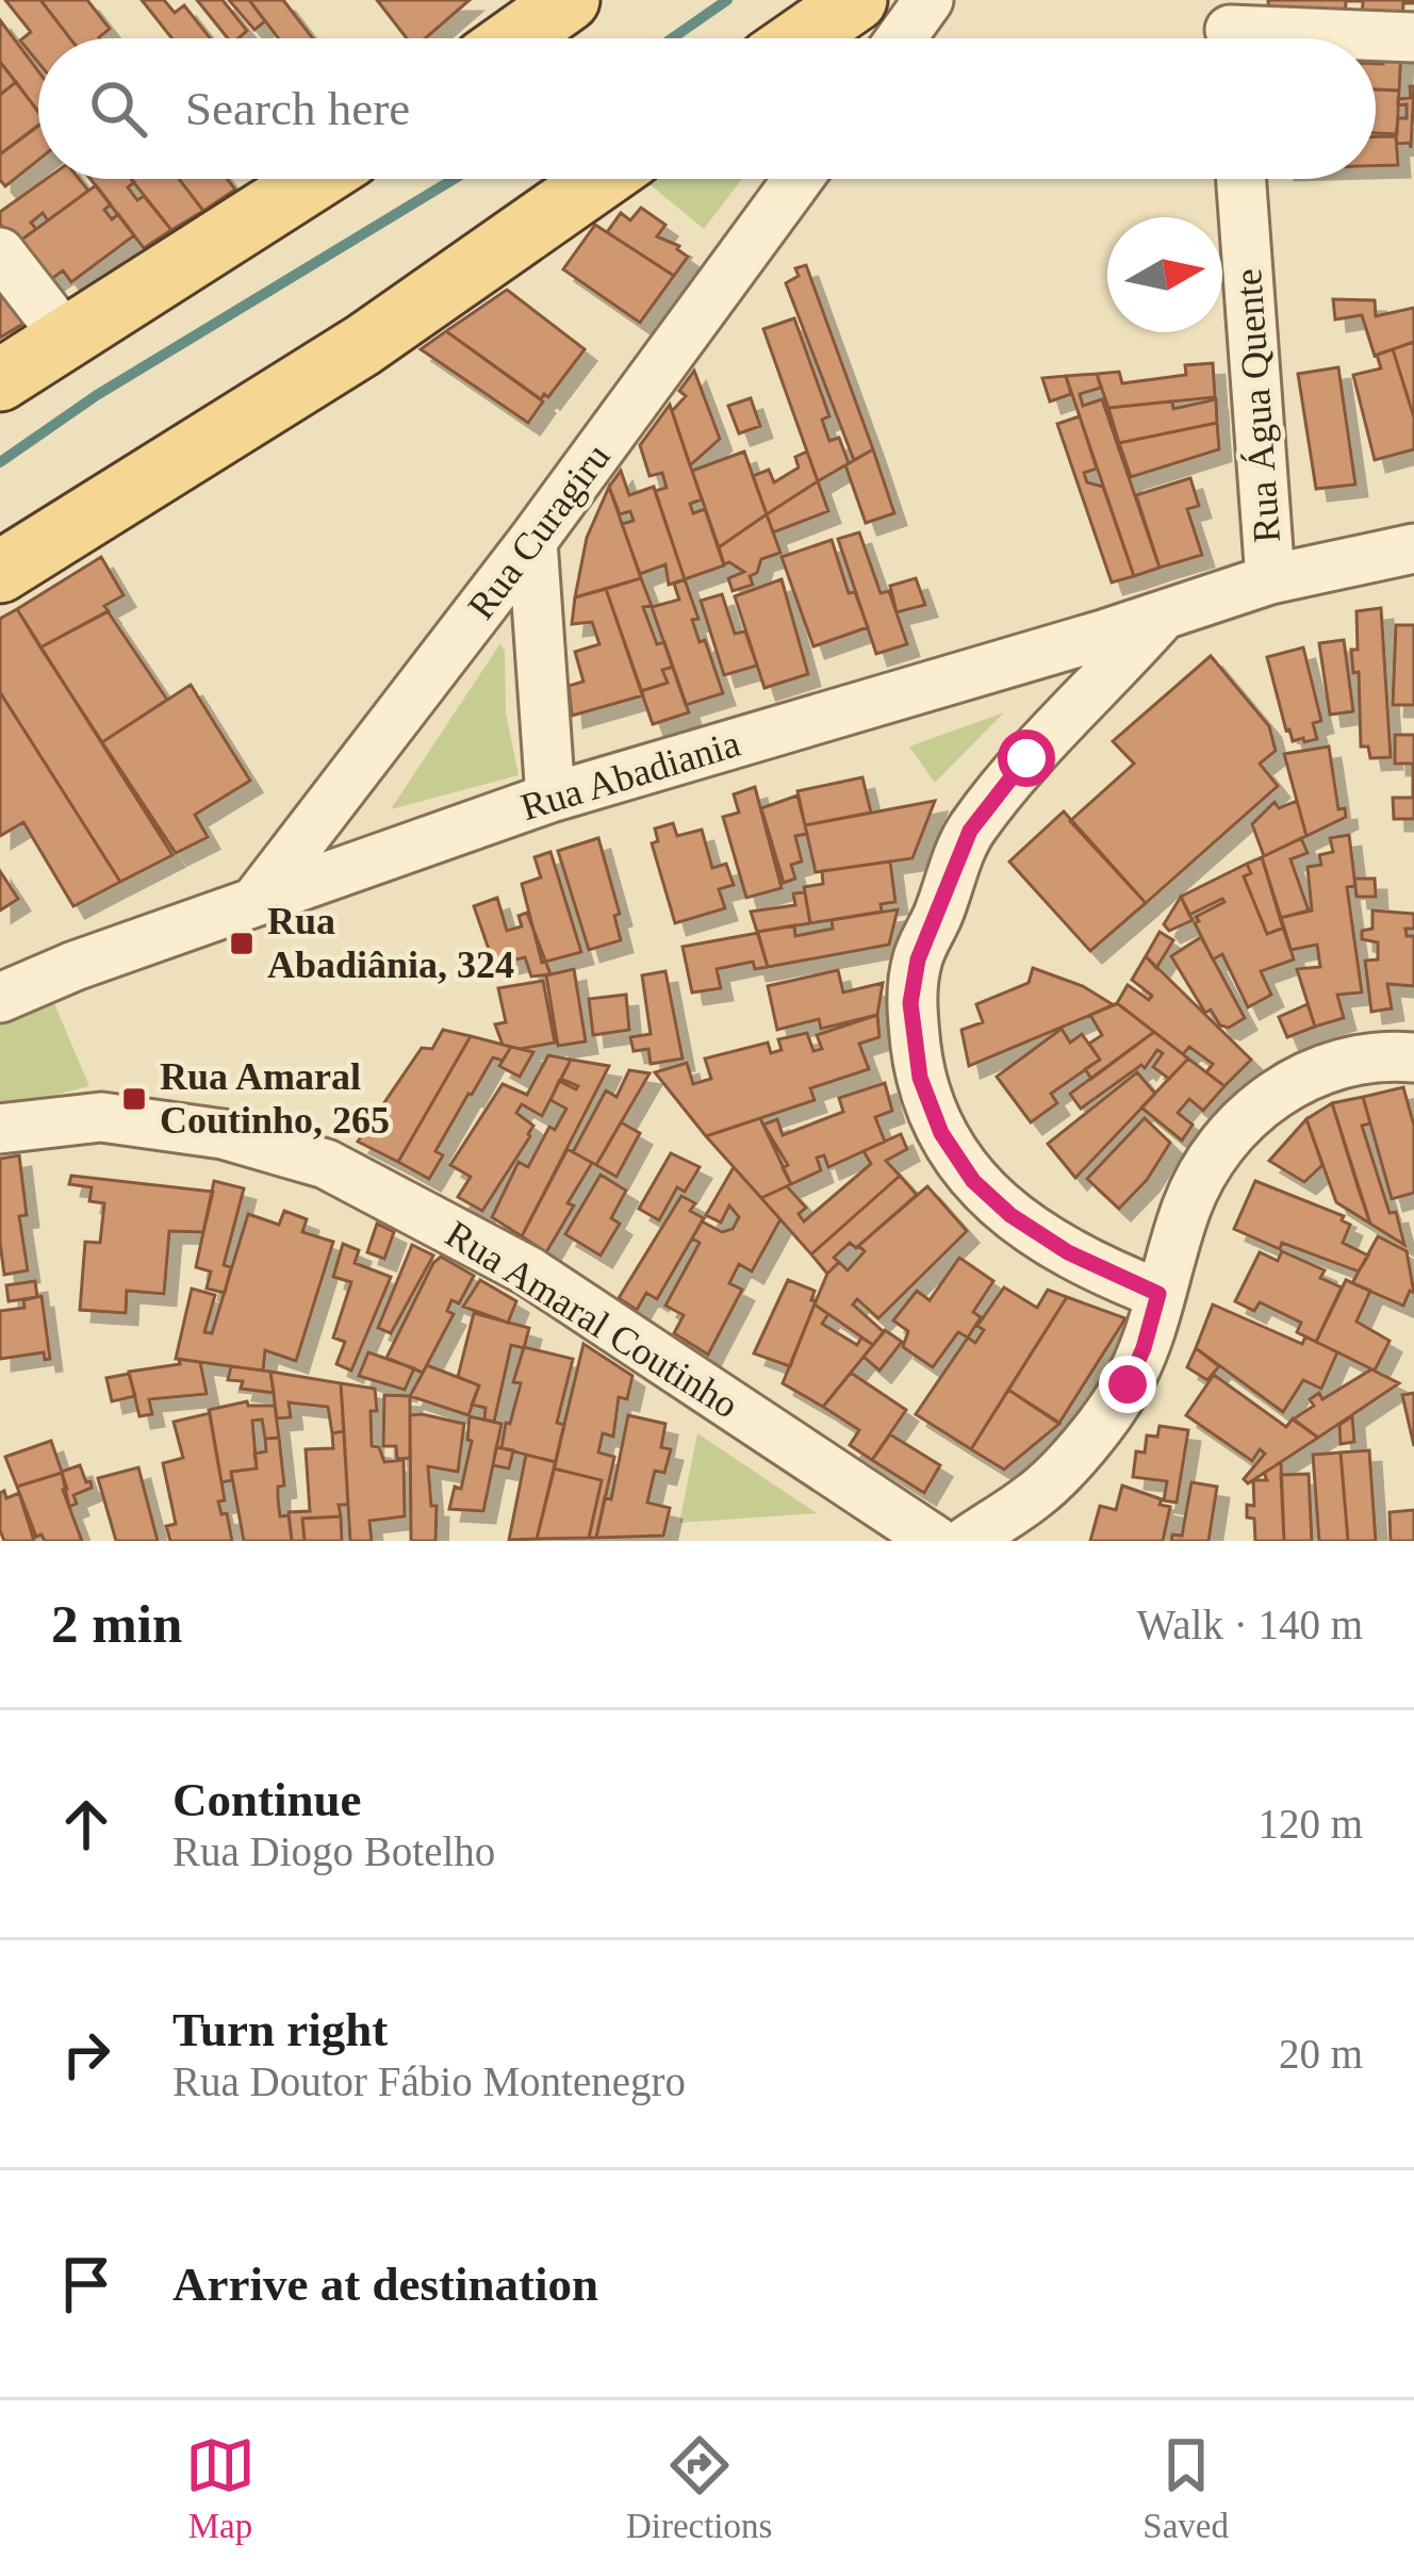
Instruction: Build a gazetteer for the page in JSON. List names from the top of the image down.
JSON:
{
  "streets": {
    "street": [
      "Rua Água Quente",
      "Rua Curagiru",
      "Rua Abadiania",
      "Rua Amaral Coutinho"
    ]
  },
  "crossings": [
    ["Rua Água Quente", "Rua Abadiania"],
    ["Rua Curagiru", "Rua Abadiania"]
  ],
  "places": {
    "transit": ["Rua Abadiânia, 324", "Rua Amaral Coutinho, 265"]
  },
  "north": "right",
  "page": {
    "search": "Search here",
    "heading": ["2 min", "Walk · 140 m"],
    "list": [
      ["Continue", "Rua Diogo Botelho", "120 m"],
      ["Turn right", "Rua Doutor Fábio Montenegro", "20 m"],
      "Arrive at destination"
    ],
    "nav": ["Map", "Directions", "Saved"]
  }
}
